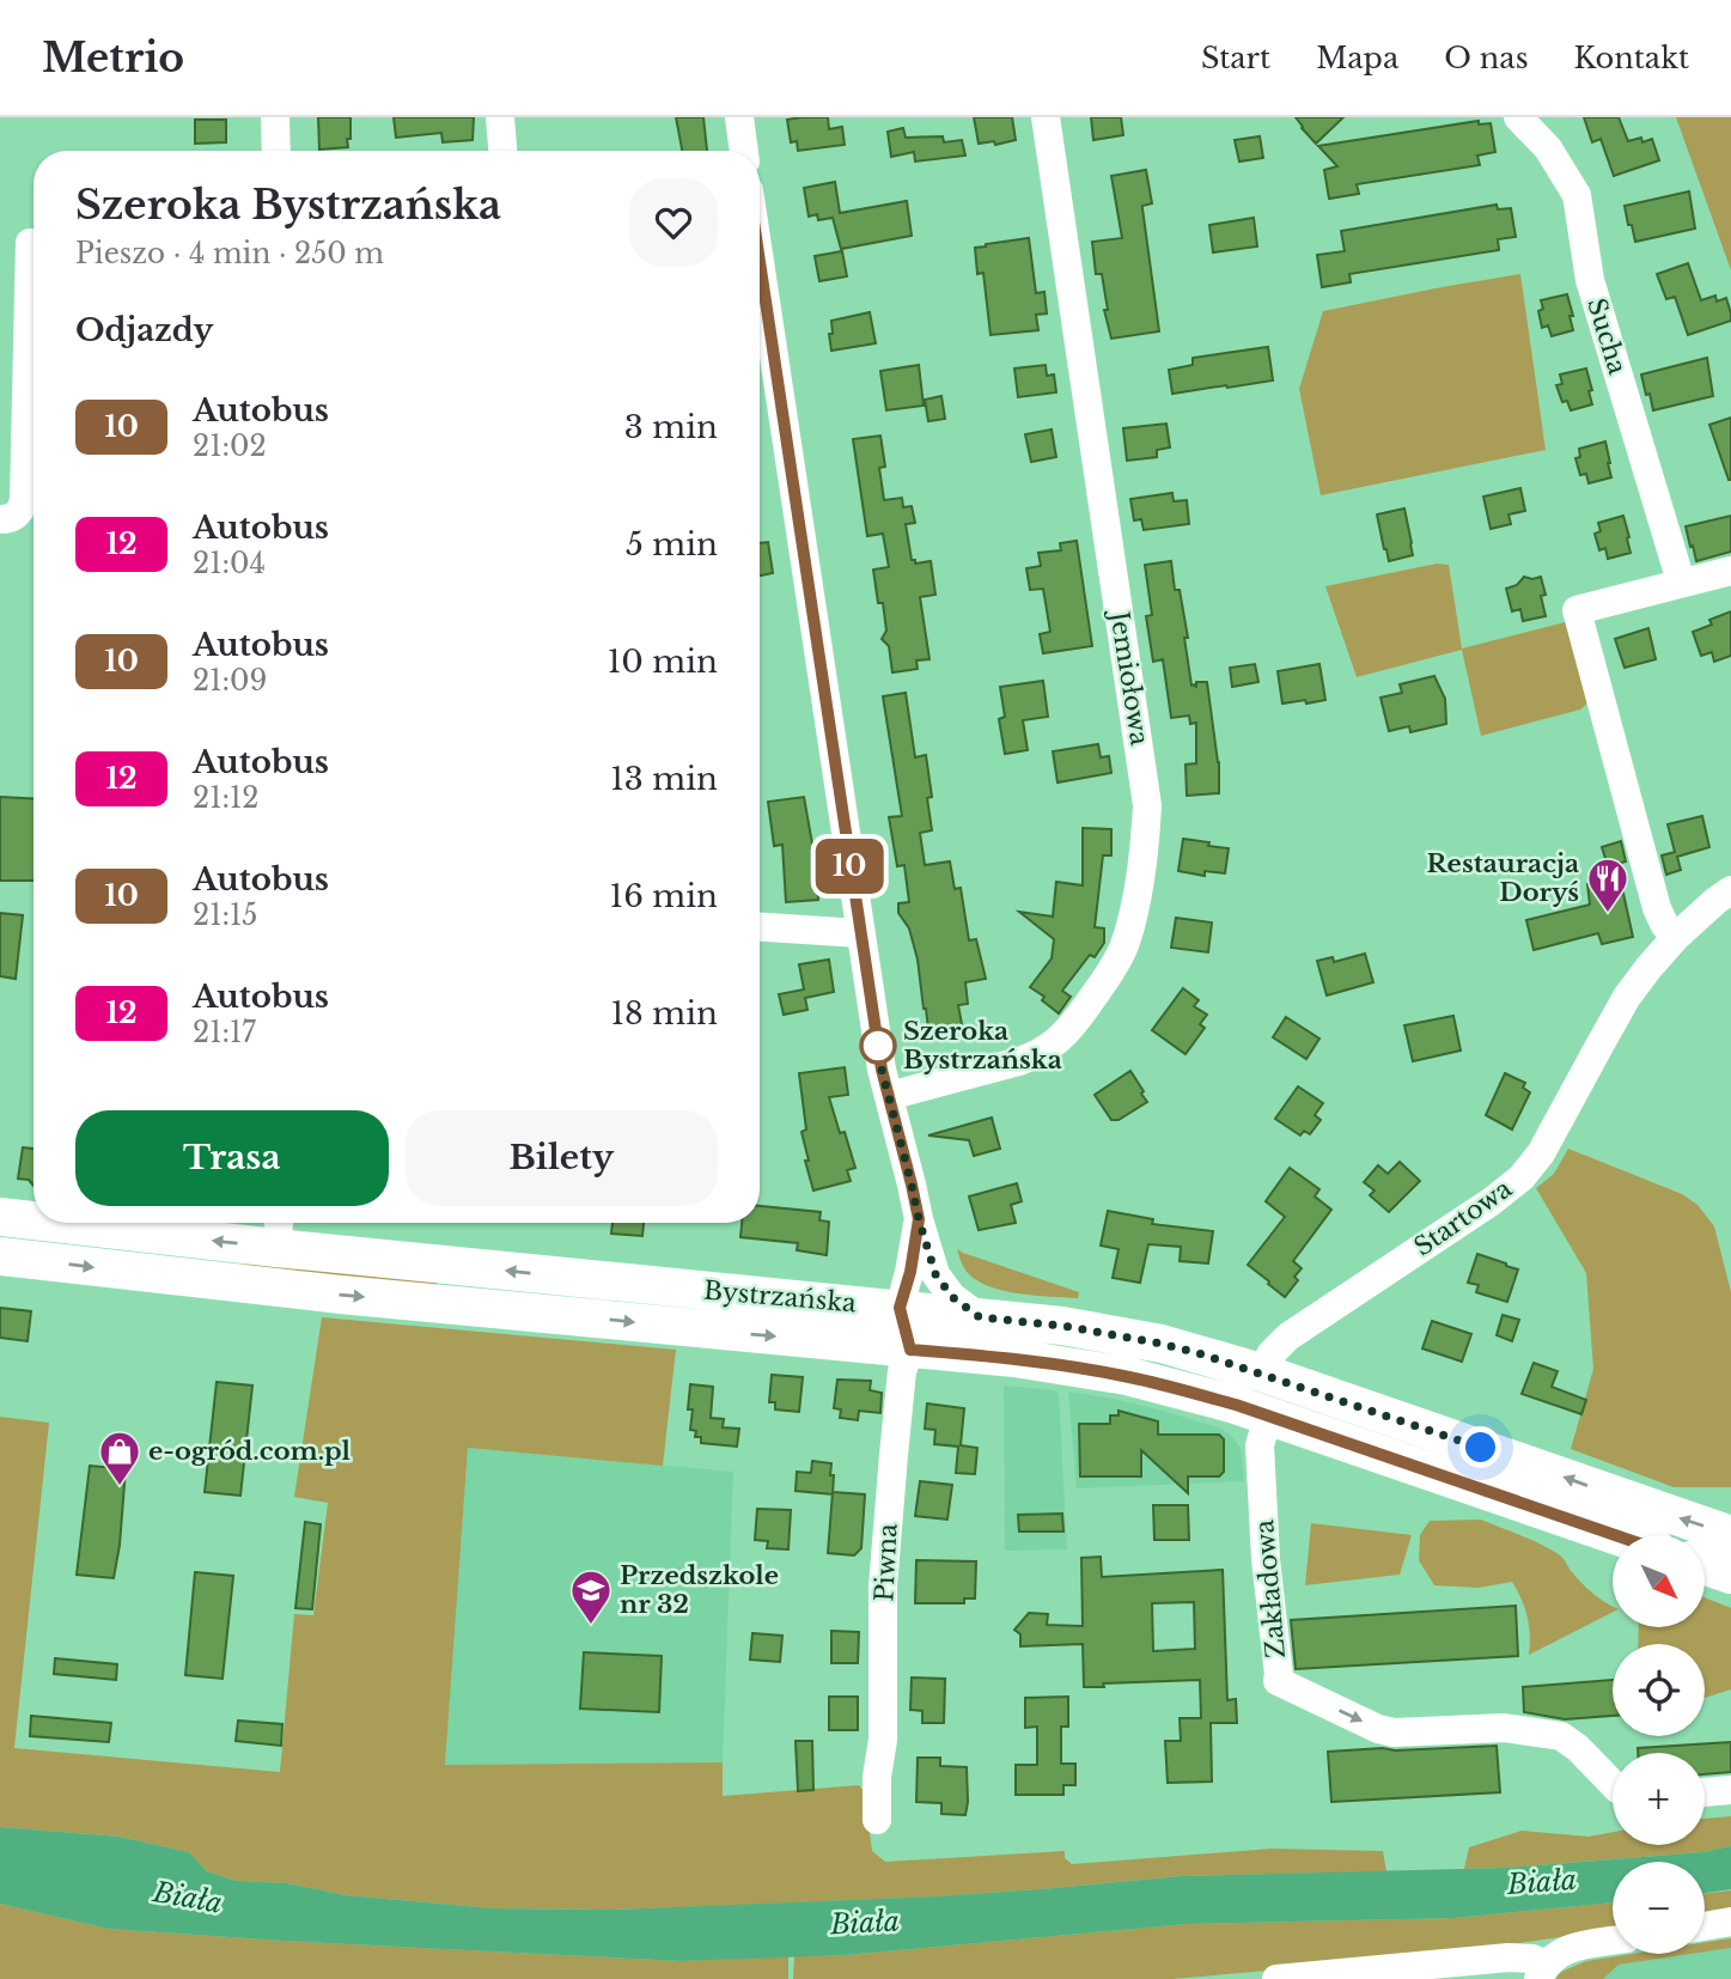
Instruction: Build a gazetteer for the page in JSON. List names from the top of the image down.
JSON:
{
  "streets": {
    "main road": ["Bystrzańska"],
    "street": [
      "Sucha",
      "Jemiołowa",
      "Startowa",
      "Piwna",
      "Zakładowa"
    ]
  },
  "crossings": [
    ["Startowa", "Bystrzańska"],
    ["Bystrzańska", "Piwna"],
    ["Bystrzańska", "Zakładowa"]
  ],
  "water": ["Biała"],
  "places": {
    "restaurant": ["Restauracja Doryś"],
    "other": ["Szeroka Bystrzańska"],
    "shop": ["e-ogród.com.pl"],
    "school or university": ["Przedszkole nr 32"]
  },
  "lines": ["bus line 10"],
  "north": "bottom right",
  "page": {
    "header": "Metrio",
    "nav": [
      "Start",
      "Mapa",
      "O nas",
      "Kontakt"
    ],
    "on_map": "10",
    "heading": [
      ["Szeroka Bystrzańska", "Pieszo · 4 min · 250 m"],
      "Odjazdy"
    ],
    "list": [
      {
        "mark": "10",
        "name": "Autobus",
        "note": "21:02",
        "value": "3 min"
      },
      {
        "mark": "12",
        "name": "Autobus",
        "note": "21:04",
        "value": "5 min"
      },
      {
        "mark": "10",
        "name": "Autobus",
        "note": "21:09",
        "value": "10 min"
      },
      {
        "mark": "12",
        "name": "Autobus",
        "note": "21:12",
        "value": "13 min"
      },
      {
        "mark": "10",
        "name": "Autobus",
        "note": "21:15",
        "value": "16 min"
      },
      {
        "mark": "12",
        "name": "Autobus",
        "note": "21:17",
        "value": "18 min"
      }
    ],
    "buttons": ["Trasa", "Bilety"],
    "map_buttons": ["+", "−"]
  }
}
